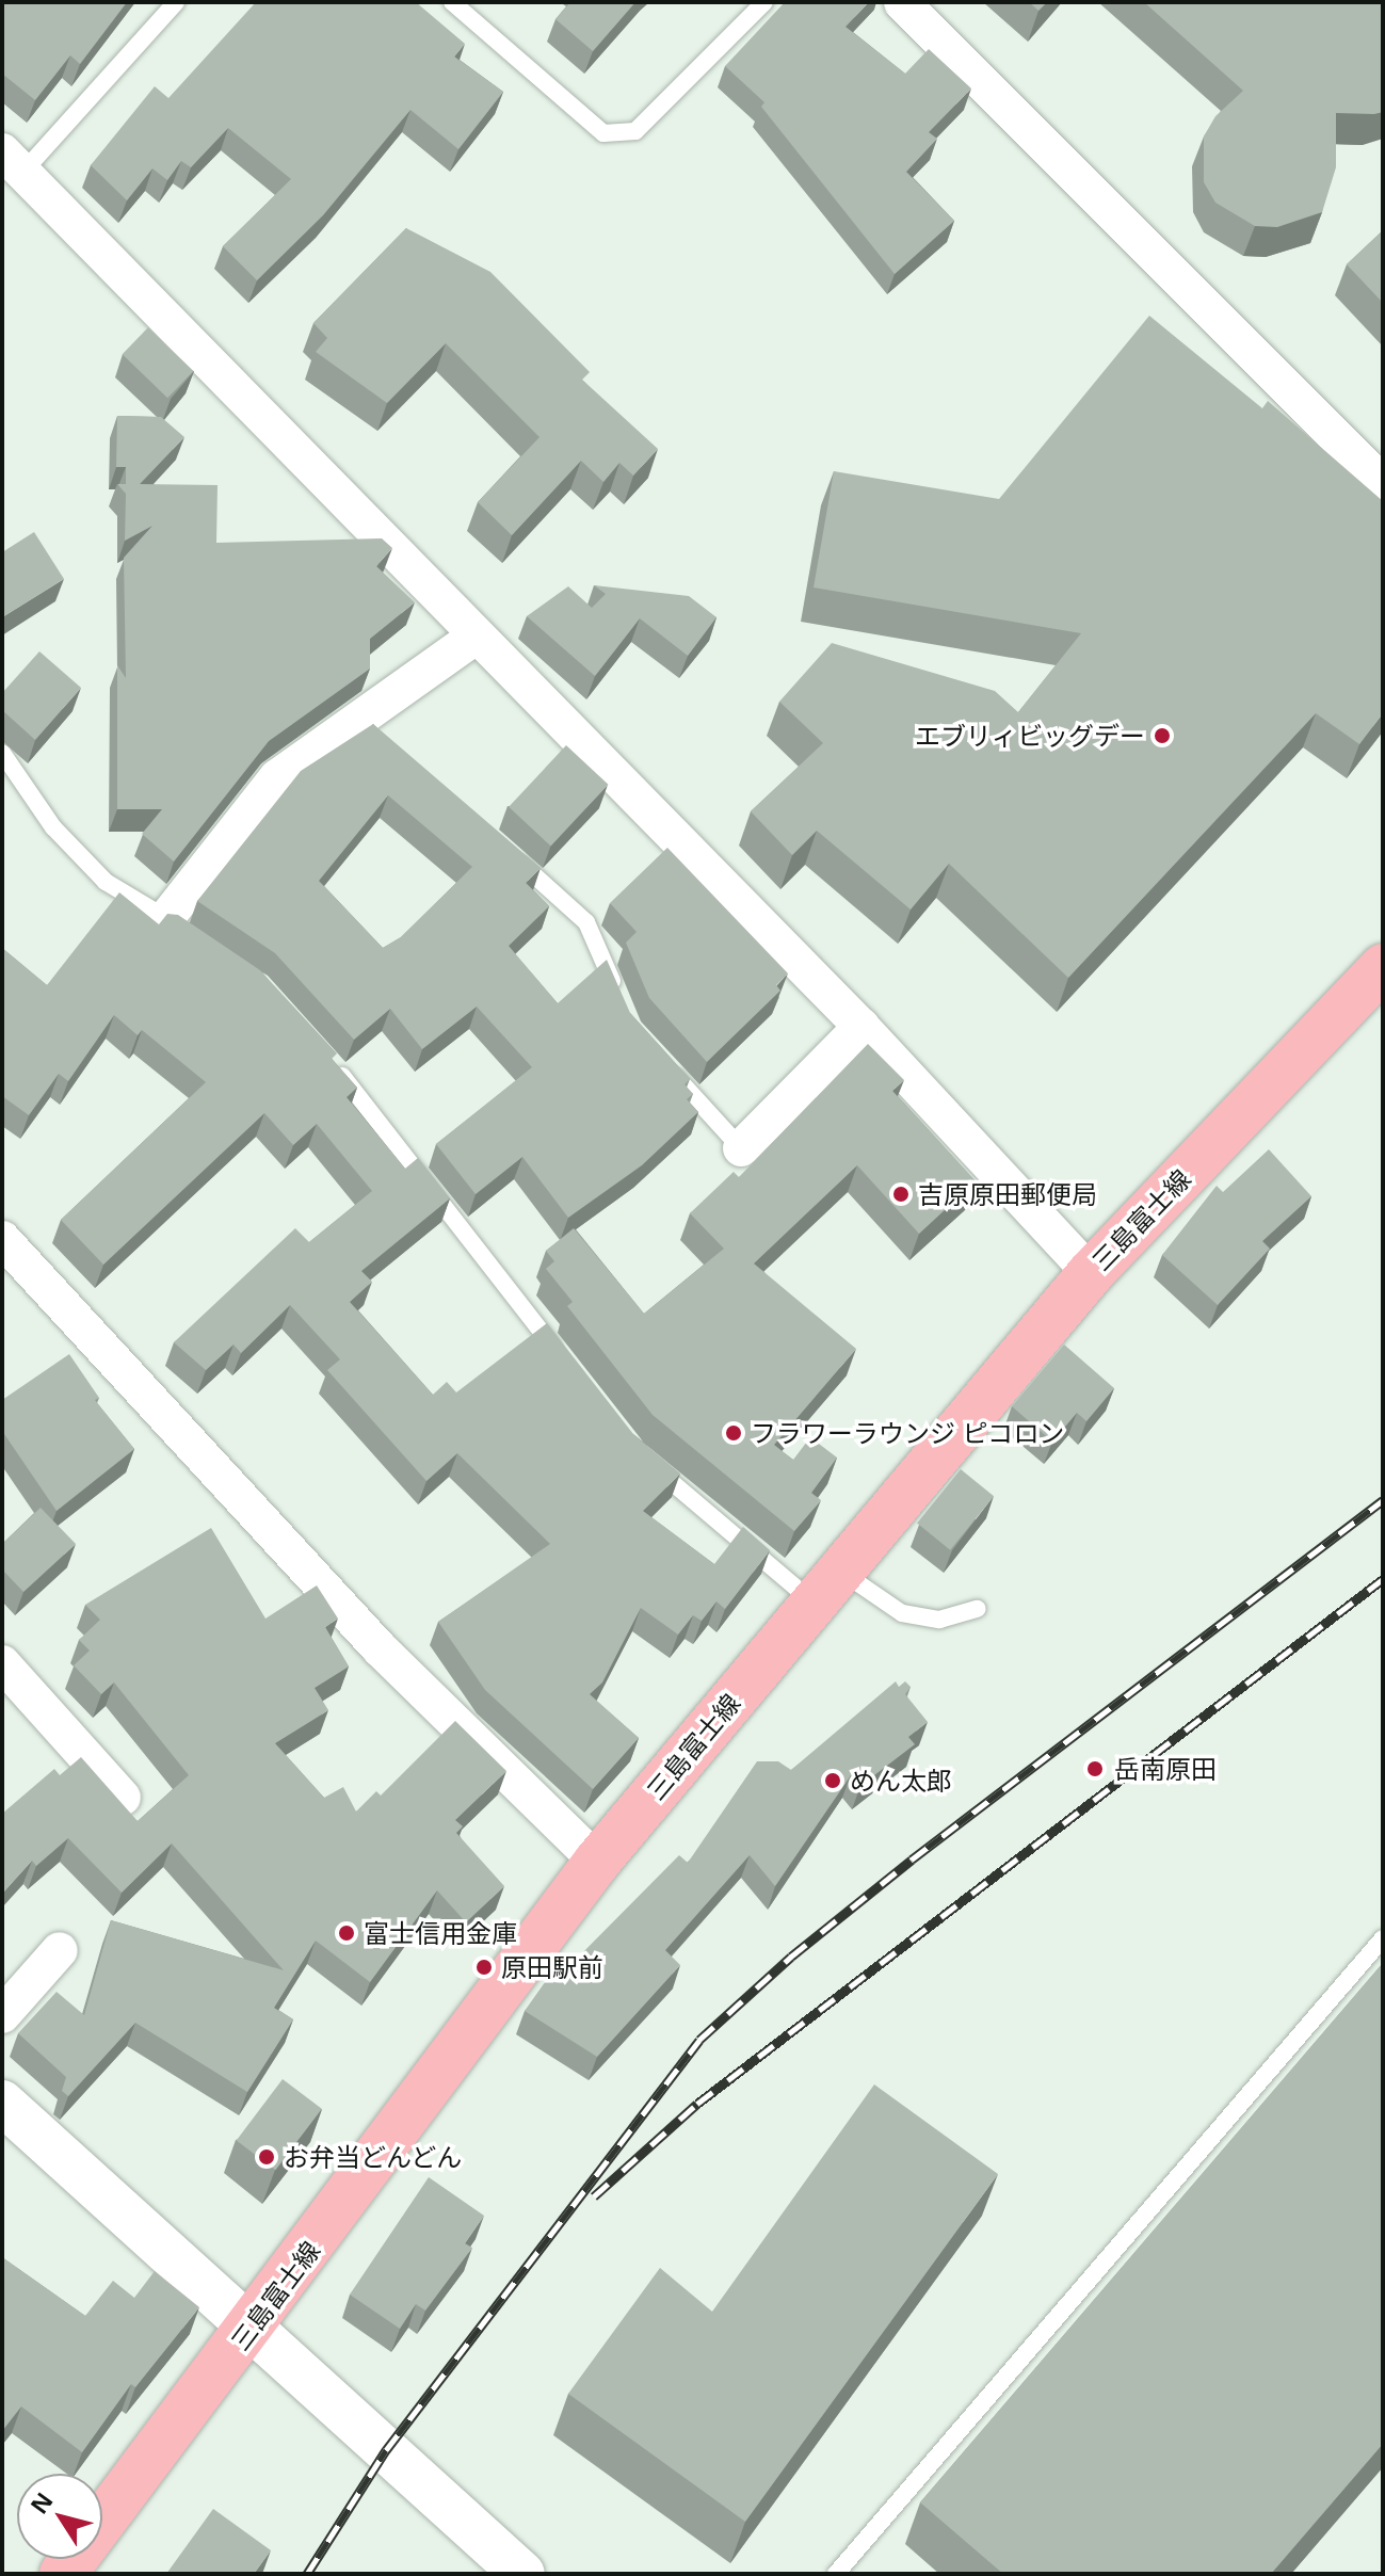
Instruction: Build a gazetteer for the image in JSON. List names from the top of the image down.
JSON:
{
  "streets": {
    "main road": ["三島富士線"]
  },
  "places": [
    "エブリィビッグデー",
    "吉原原田郵便局",
    "フラワーラウンジ ピコロン",
    "岳南原田",
    "めん太郎",
    "富士信用金庫",
    "原田駅前",
    "お弁当どんどん"
  ],
  "north": "top left"
}
